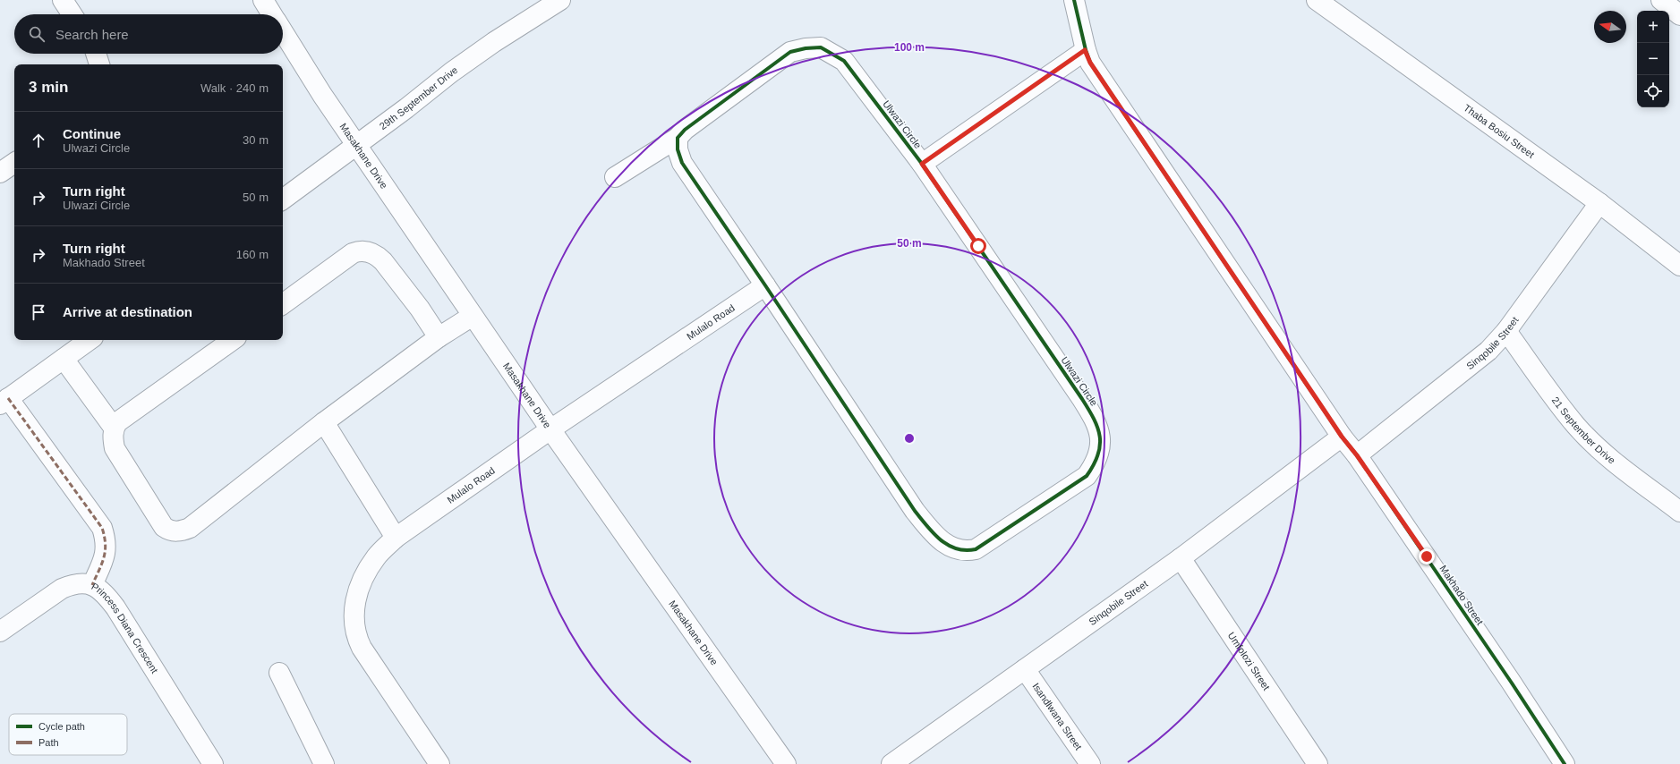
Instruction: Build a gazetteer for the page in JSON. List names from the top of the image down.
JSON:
{
  "streets": {
    "street": [
      "29th September Drive",
      "Ulwazi Circle",
      "Thaba Bosiu Street",
      "Masakhane Drive",
      "Mulalo Road",
      "Sinqobile Street",
      "21 September Drive",
      "Makhado Street",
      "Princess Diana Crescent",
      "Umfolozi Street",
      "Isandlwana Street"
    ]
  },
  "crossings": [
    ["29th September Drive", "Masakhane Drive"],
    ["Ulwazi Circle", "Mulalo Road"],
    ["Thaba Bosiu Street", "Sinqobile Street"],
    ["Masakhane Drive", "Mulalo Road"],
    ["Sinqobile Street", "21 September Drive"],
    ["Sinqobile Street", "Makhado Street"],
    ["Sinqobile Street", "Umfolozi Street"],
    ["Sinqobile Street", "Isandlwana Street"]
  ],
  "legend": ["Cycle path", "Path"],
  "north": "left",
  "page": {
    "map_buttons": ["+", "−"],
    "search": "Search here",
    "heading": ["3 min", "Walk · 240 m"],
    "list": [
      ["Continue", "Ulwazi Circle", "30 m"],
      ["Turn right", "Ulwazi Circle", "50 m"],
      ["Turn right", "Makhado Street", "160 m"],
      "Arrive at destination"
    ]
  },
  "rings": ["100 m", "50 m"]
}
